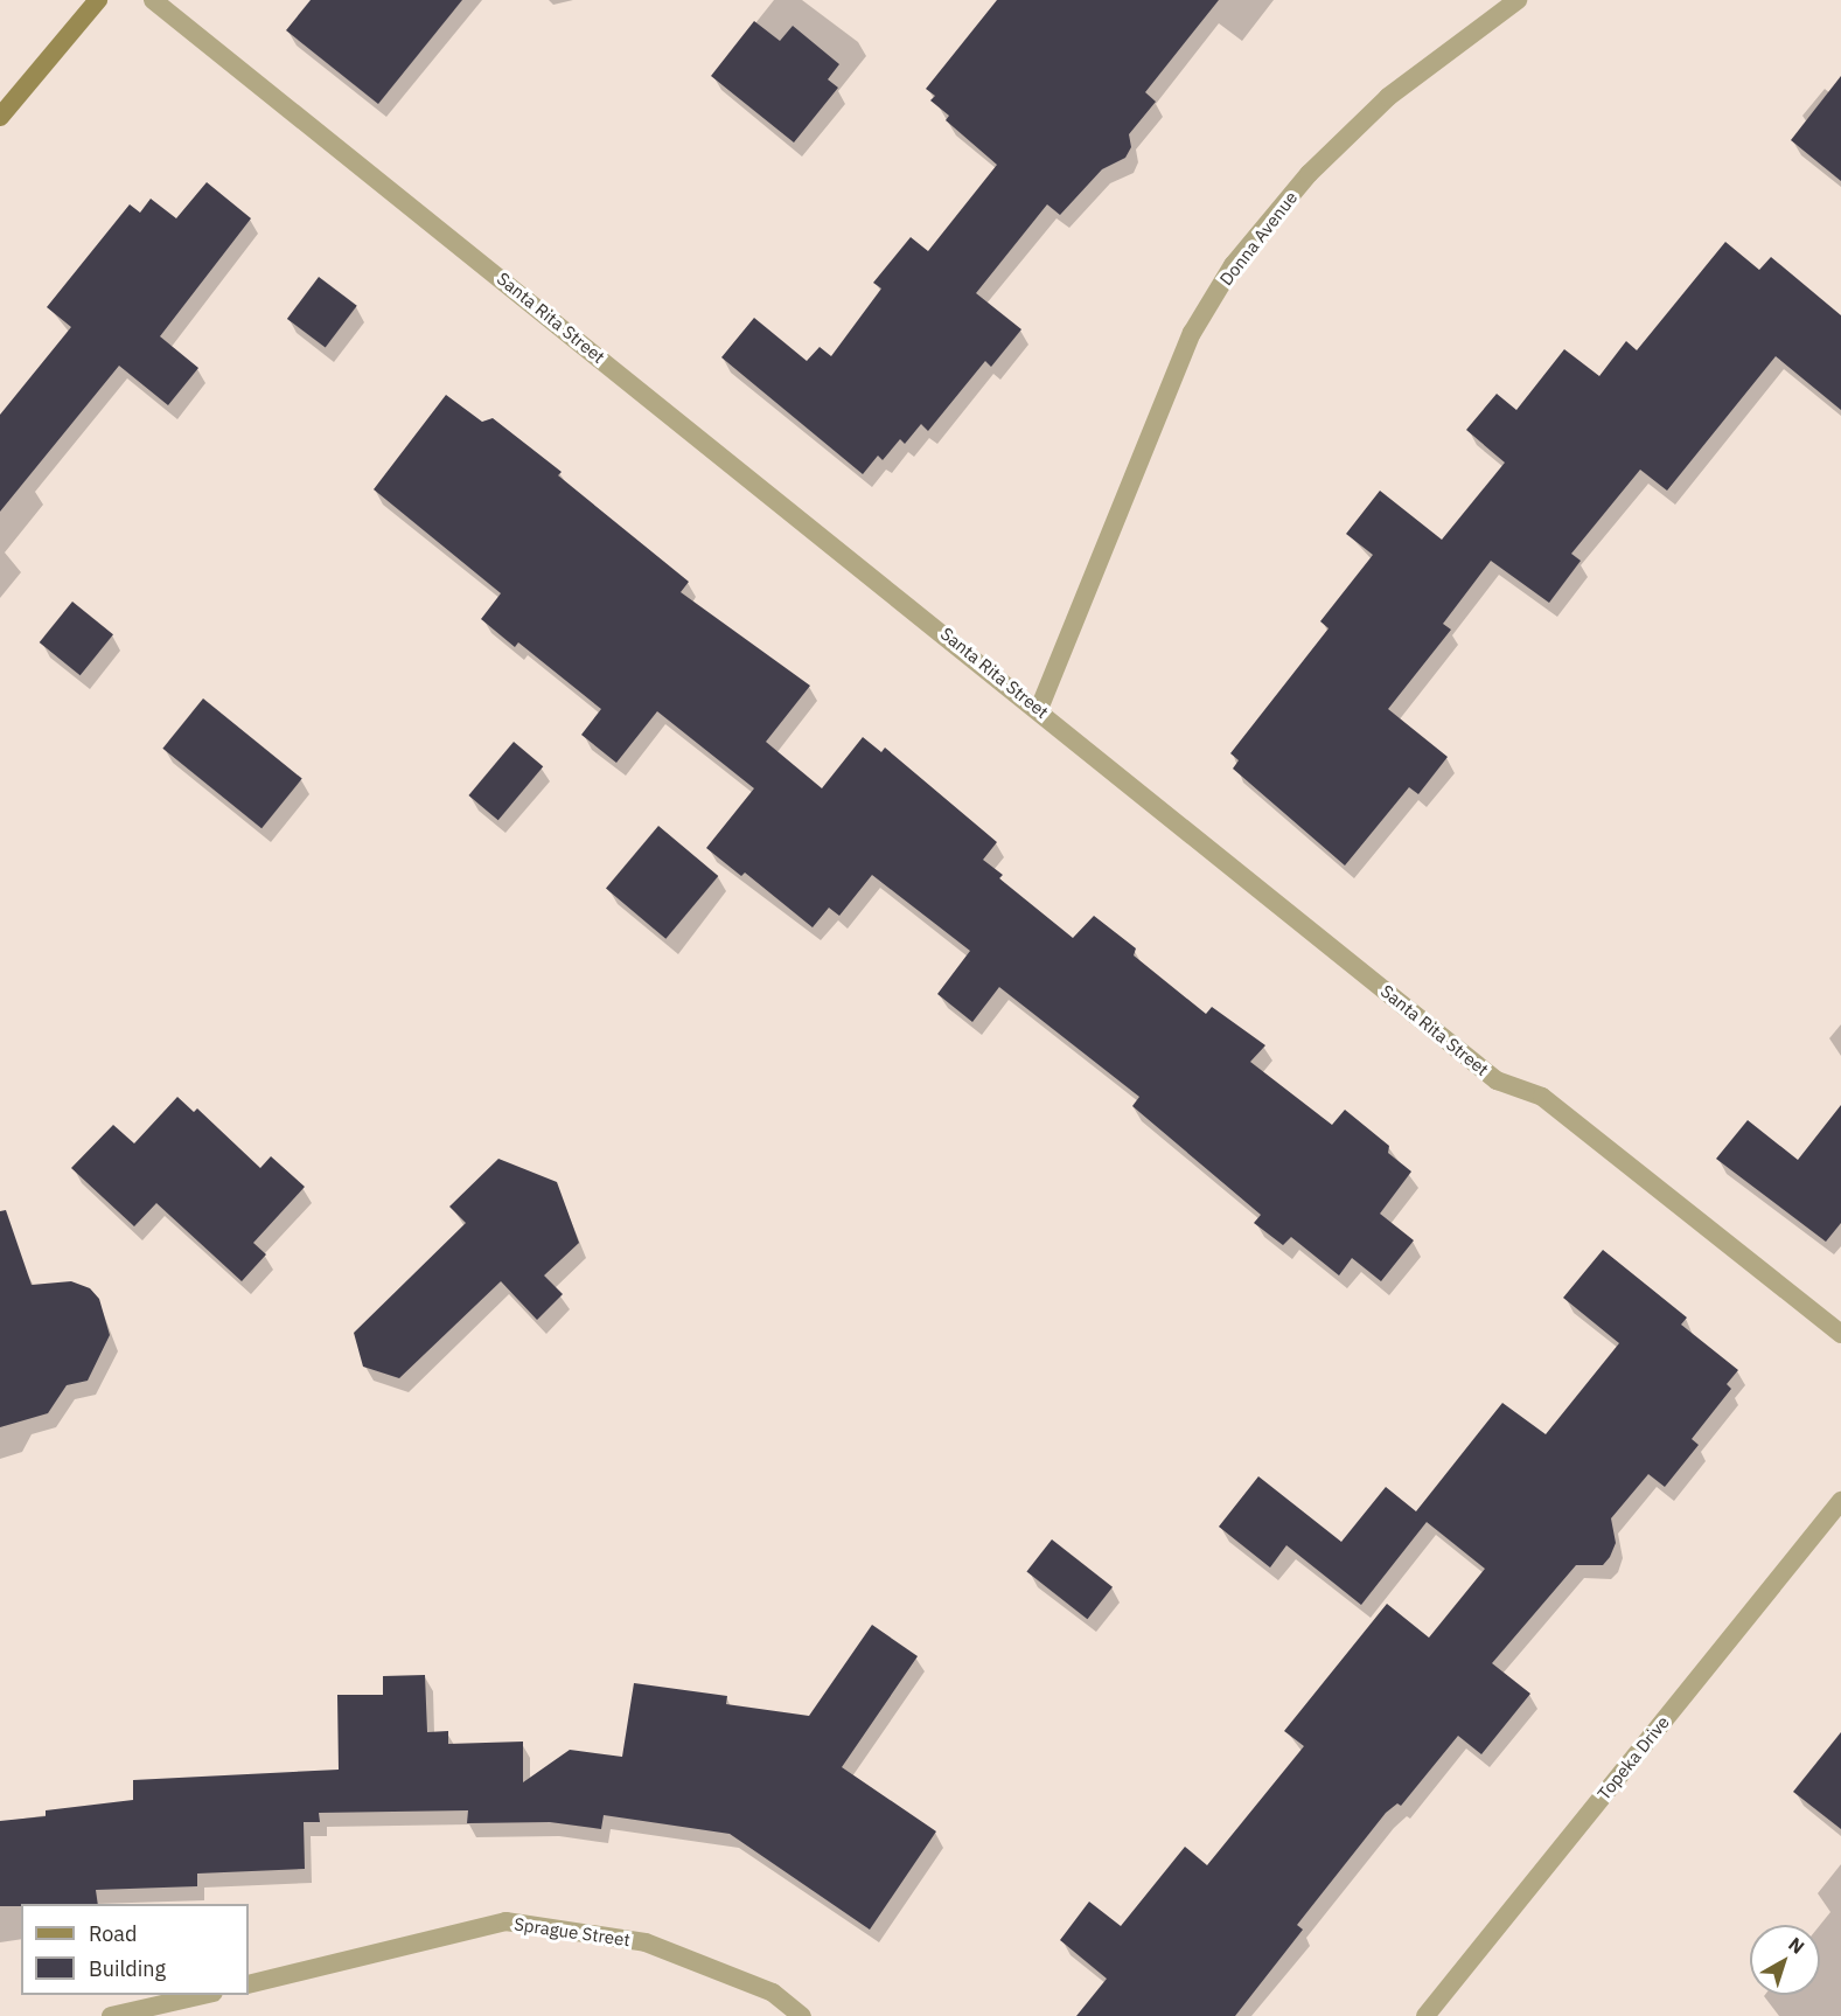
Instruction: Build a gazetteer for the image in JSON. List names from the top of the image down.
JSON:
{
  "streets": {
    "street": [
      "Donna Avenue",
      "Santa Rita Street",
      "Topeka Drive",
      "Sprague Street"
    ]
  },
  "crossings": [
    ["Donna Avenue", "Santa Rita Street"]
  ],
  "legend": ["Road", "Building"],
  "north": "top right"
}
